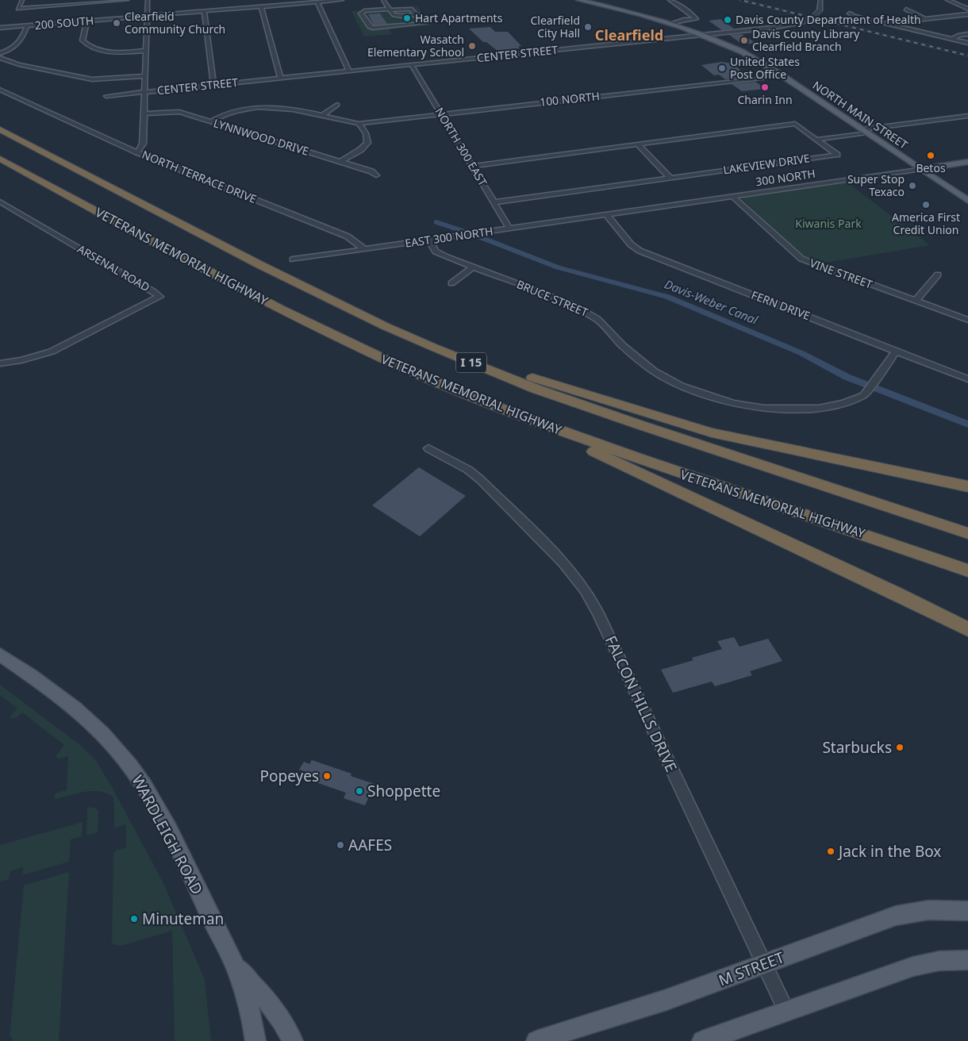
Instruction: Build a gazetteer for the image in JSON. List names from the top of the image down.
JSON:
{
  "streets": {
    "highway": ["VETERANS MEMORIAL HIGHWAY", "I 15"],
    "main road": [
      "NORTH MAIN STREET",
      "300 NORTH",
      "WARDLEIGH ROAD",
      "M STREET"
    ],
    "street": [
      "200 SOUTH",
      "CENTER STREET",
      "100 NORTH",
      "LYNNWOOD DRIVE",
      "NORTH 300 EAST",
      "LAKEVIEW DRIVE",
      "NORTH TERRACE DRIVE",
      "EAST 300 NORTH",
      "ARSENAL ROAD",
      "VINE STREET",
      "BRUCE STREET",
      "FERN DRIVE",
      "FALCON HILLS DRIVE"
    ]
  },
  "crossings": [
    ["CENTER STREET", "NORTH 300 EAST"],
    ["100 NORTH", "NORTH MAIN STREET"],
    ["100 NORTH", "LYNNWOOD DRIVE"],
    ["100 NORTH", "NORTH 300 EAST"],
    ["NORTH MAIN STREET", "LAKEVIEW DRIVE"],
    ["NORTH MAIN STREET", "300 NORTH"],
    ["NORTH 300 EAST", "LAKEVIEW DRIVE"],
    ["NORTH 300 EAST", "EAST 300 NORTH"],
    ["NORTH TERRACE DRIVE", "EAST 300 NORTH"],
    ["300 NORTH", "EAST 300 NORTH"],
    ["300 NORTH", "VINE STREET"],
    ["300 NORTH", "FERN DRIVE"],
    ["EAST 300 NORTH", "BRUCE STREET"],
    ["EAST 300 NORTH", "FERN DRIVE"],
    ["BRUCE STREET", "FERN DRIVE"],
    ["FALCON HILLS DRIVE", "M STREET"]
  ],
  "districts": ["Clearfield"],
  "water": ["Davis-Weber Canal"],
  "parks": ["Kiwanis Park"],
  "places": [
    "Hart Apartments",
    "Davis County Department of Health",
    "Clearfield Community Church",
    "Clearfield City Hall",
    "Davis County Library Clearfield Branch",
    "Wasatch Elementary School",
    "United States Post Office",
    "Charin Inn",
    "Betos",
    "Super Stop Texaco",
    "America First Credit Union",
    "Starbucks",
    "Popeyes",
    "Shoppette",
    "AAFES",
    "Jack in the Box",
    "Minuteman"
  ]
}
